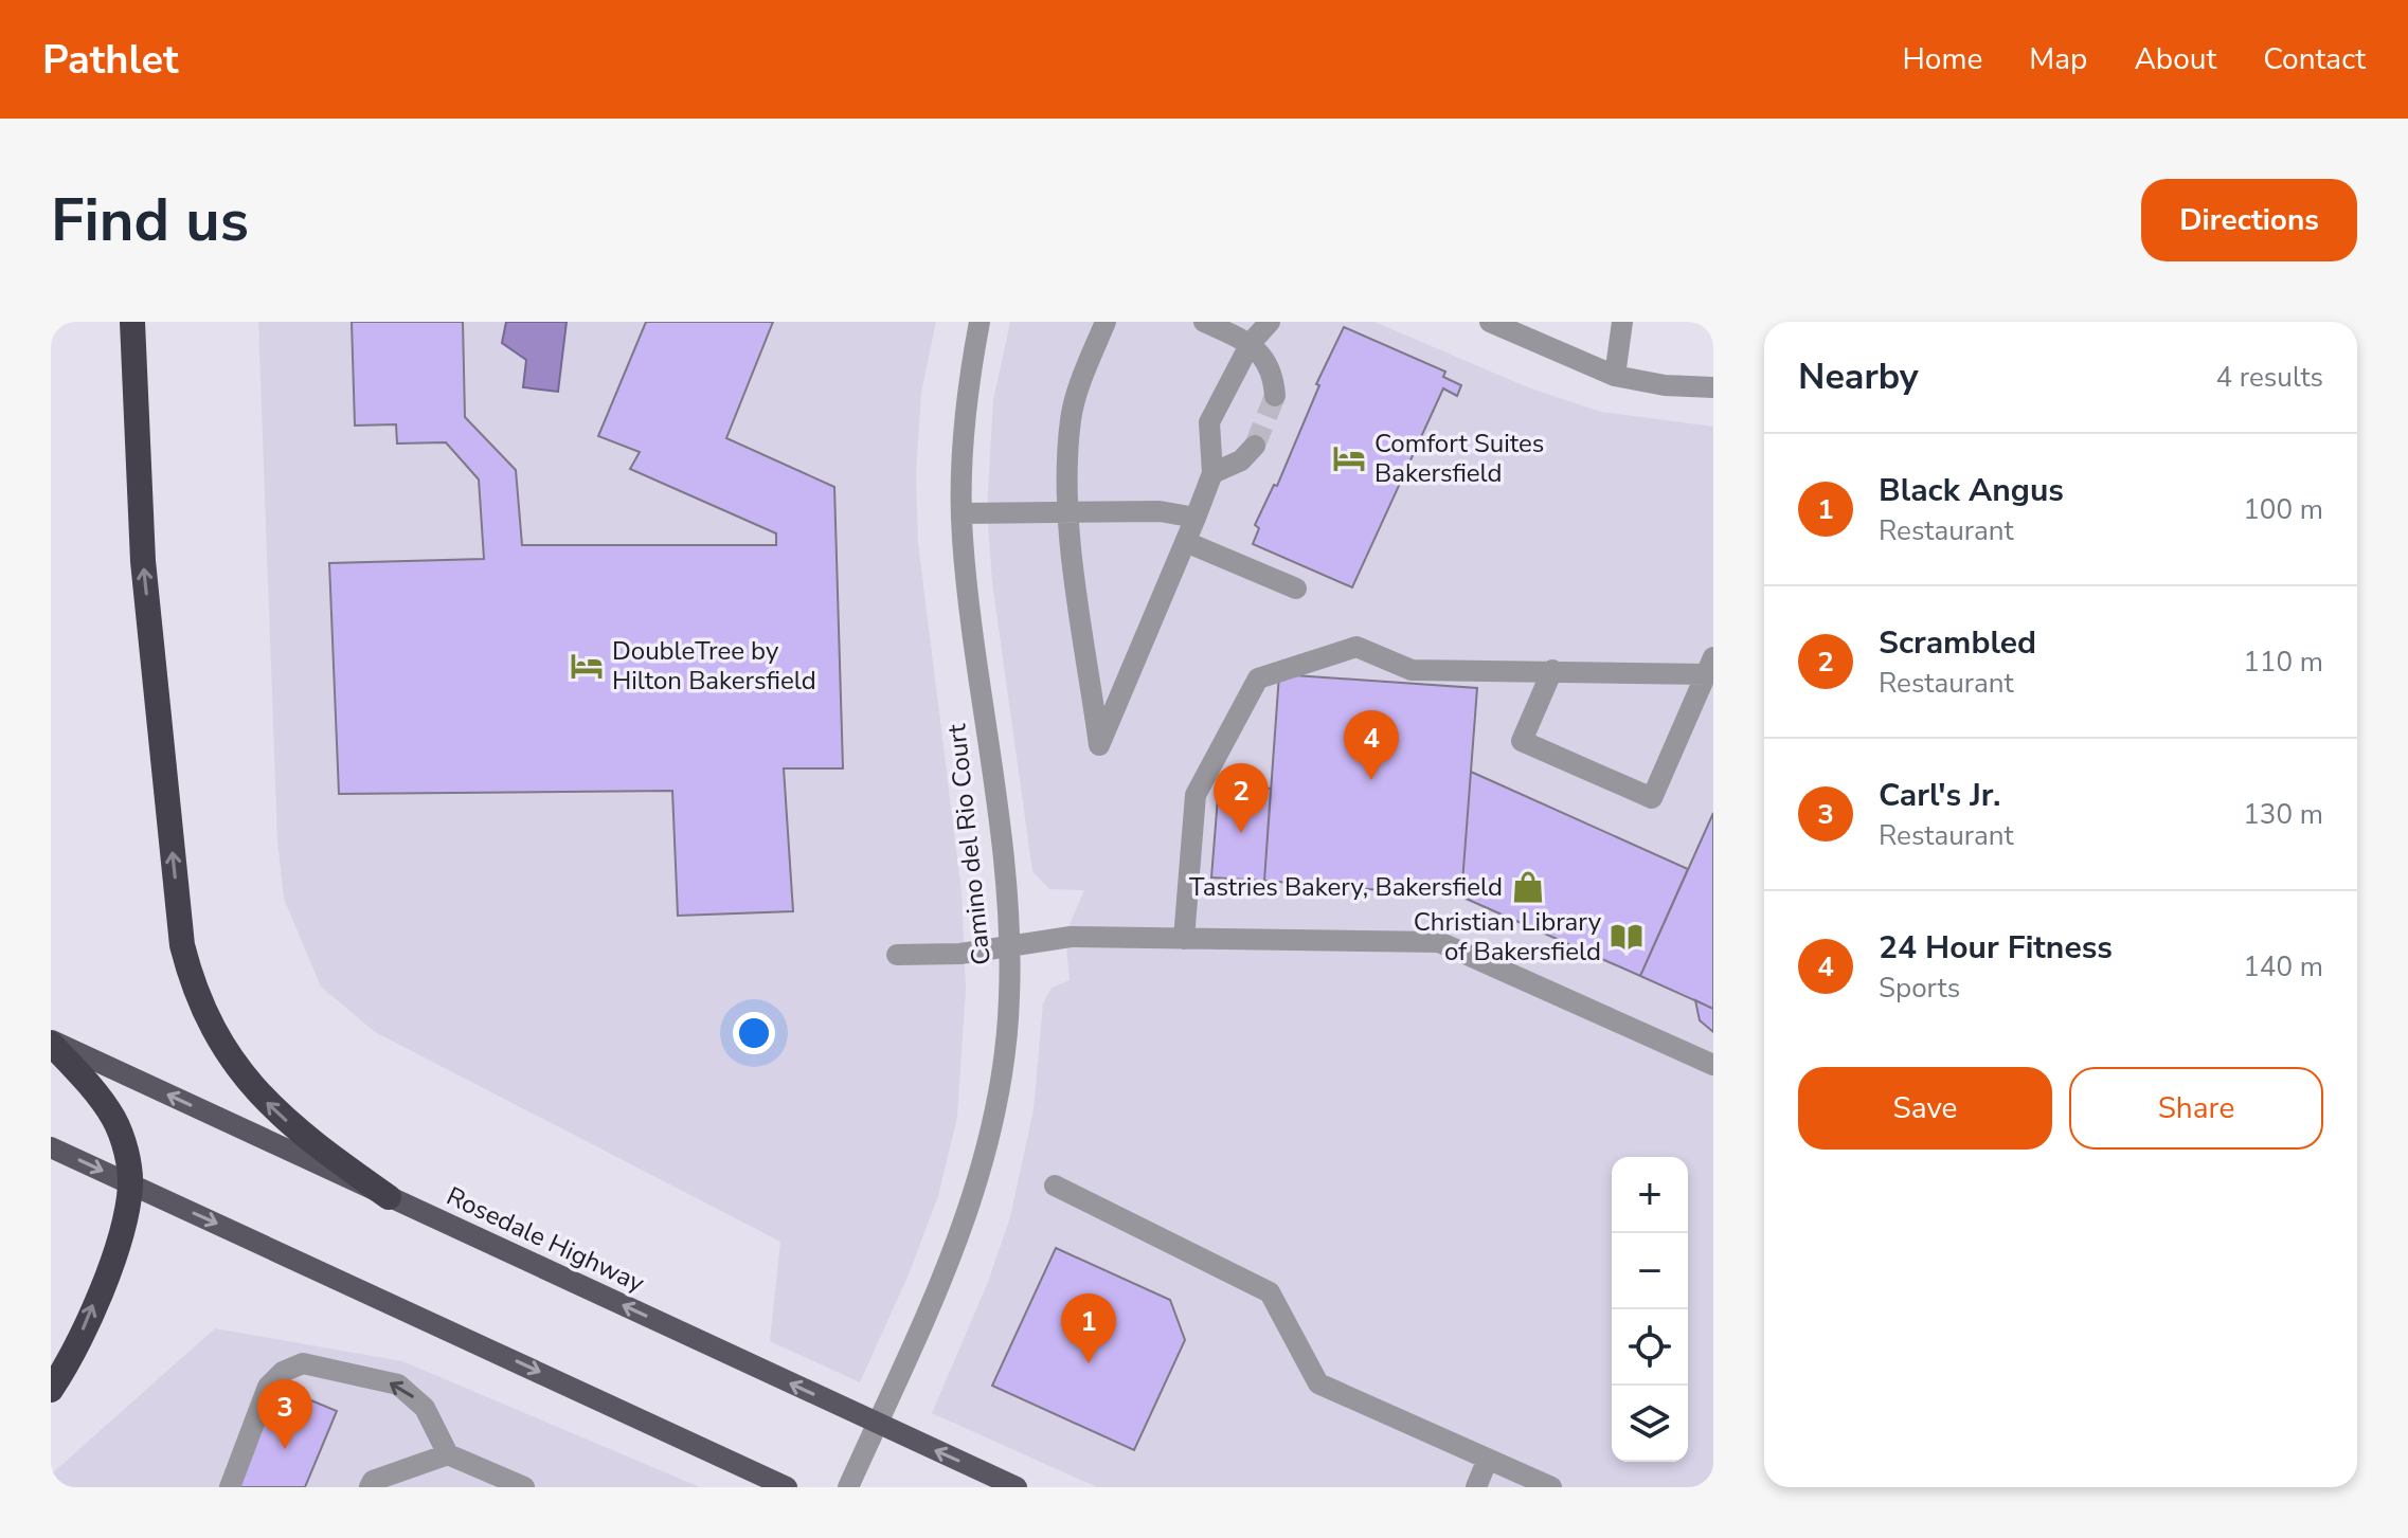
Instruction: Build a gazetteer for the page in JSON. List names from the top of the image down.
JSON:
{
  "streets": {
    "main road": ["Rosedale Highway"],
    "street": ["Camino del Rio Court"]
  },
  "crossings": [
    ["Camino del Rio Court", "Rosedale Highway"]
  ],
  "places": {
    "hotel": ["Comfort Suites Bakersfield", "DoubleTree by Hilton Bakersfield"],
    "shop": ["Tastries Bakery, Bakersfield"],
    "library": ["Christian Library of Bakersfield"]
  },
  "page": {
    "header": "Pathlet",
    "nav": [
      "Home",
      "Map",
      "About",
      "Contact"
    ],
    "buttons": [
      "Directions",
      ["Save", "Share"]
    ],
    "title": "Find us",
    "heading": ["Nearby", "4 results"],
    "list": [
      {
        "mark": "1",
        "name": "Black Angus",
        "note": "Restaurant",
        "value": "100 m"
      },
      {
        "mark": "2",
        "name": "Scrambled",
        "note": "Restaurant",
        "value": "110 m"
      },
      {
        "mark": "3",
        "name": "Carl's Jr.",
        "note": "Restaurant",
        "value": "130 m"
      },
      {
        "mark": "4",
        "name": "24 Hour Fitness",
        "note": "Sports",
        "value": "140 m"
      }
    ],
    "pins": [
      "4",
      "2",
      "1",
      "3"
    ],
    "map_buttons": ["+", "−"]
  }
}
